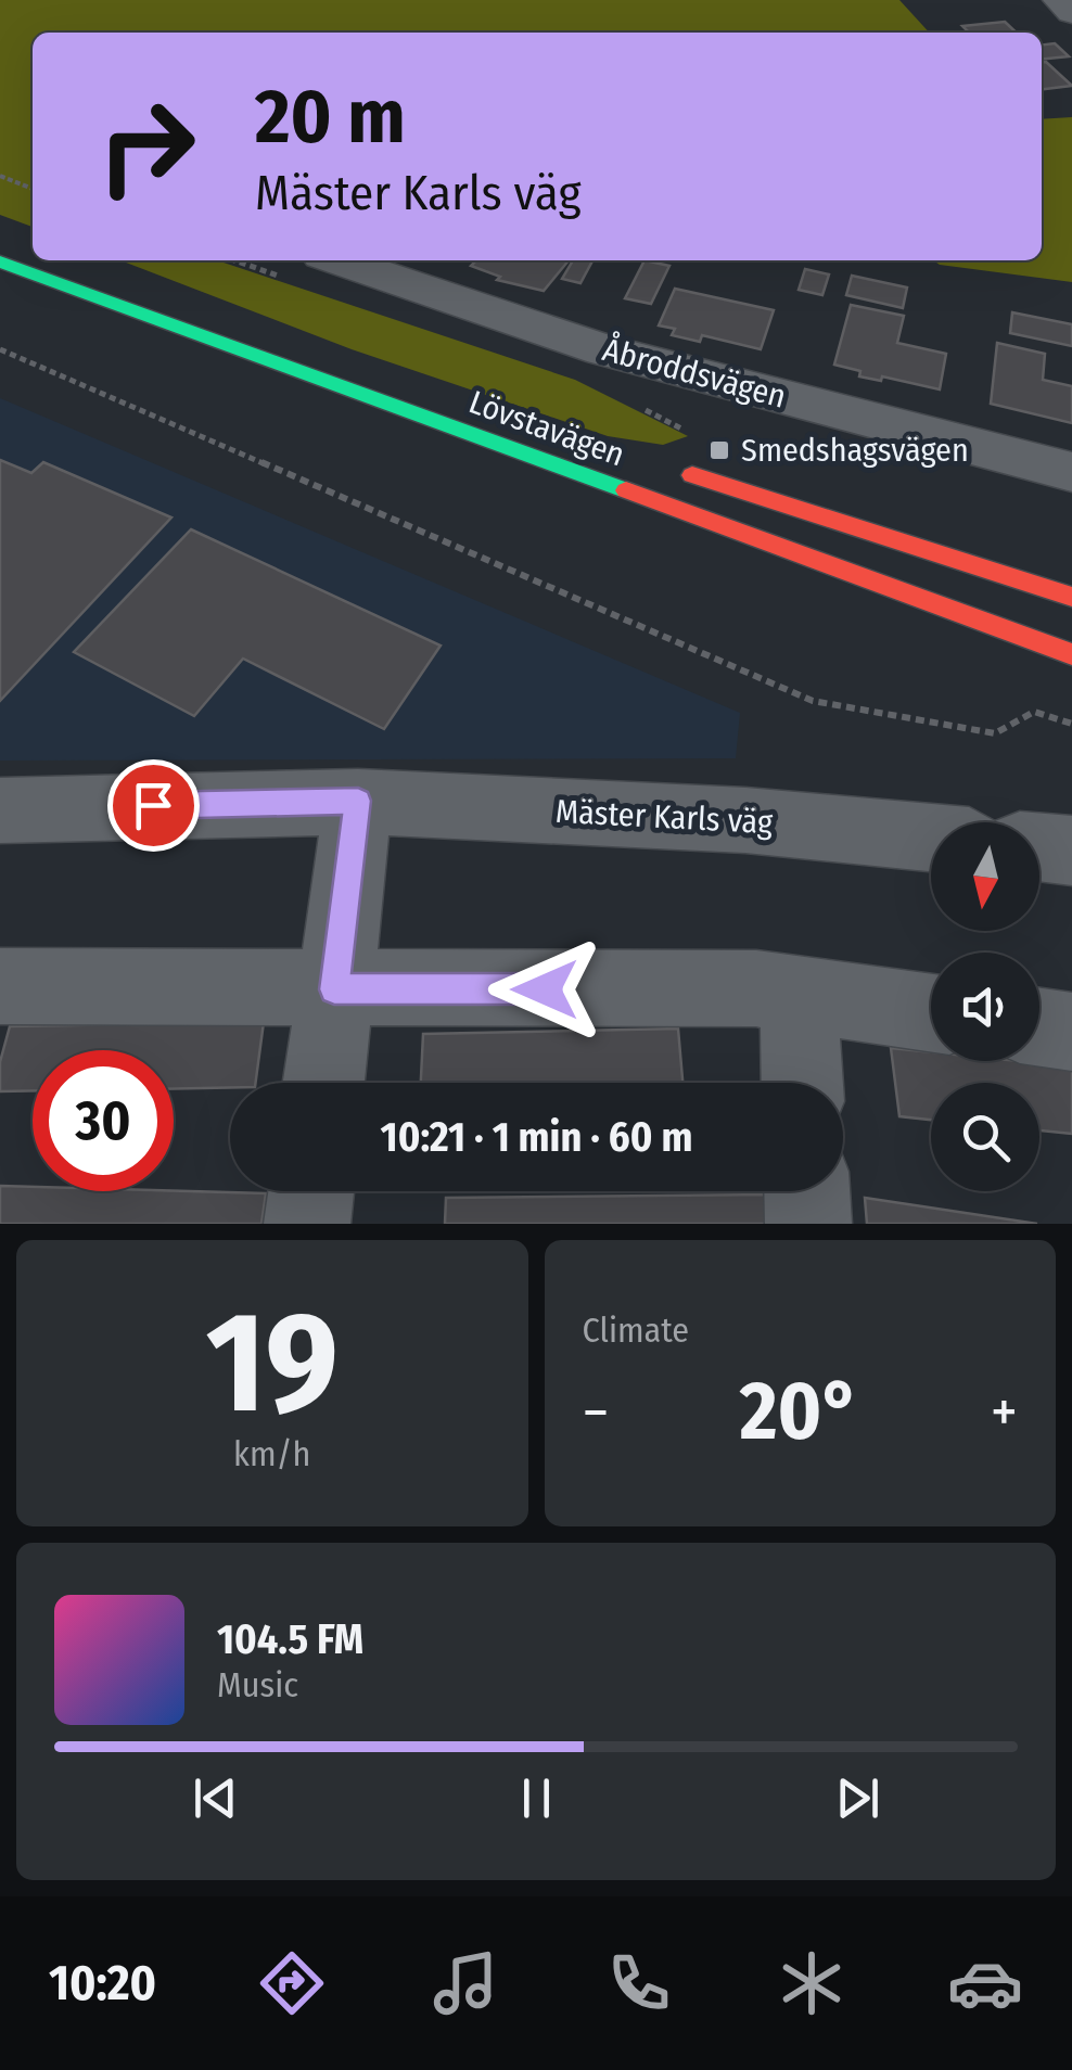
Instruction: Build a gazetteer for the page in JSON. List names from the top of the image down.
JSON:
{
  "streets": {
    "street": ["Åbroddsvägen", "Lövstavägen", "Mäster Karls väg"]
  },
  "places": {
    "transit": ["Smedshagsvägen"]
  },
  "north": "bottom",
  "page": {
    "turn": ["20 m", "Mäster Karls väg"],
    "limit": "30",
    "trip": "10:21 · 1 min · 60 m",
    "tile": [
      ["19", "km/h"],
      "Climate"
    ],
    "heat": ["−", "20°", "+"],
    "song": ["104.5 FM", "Music"],
    "tabs": "10:20"
  }
}
